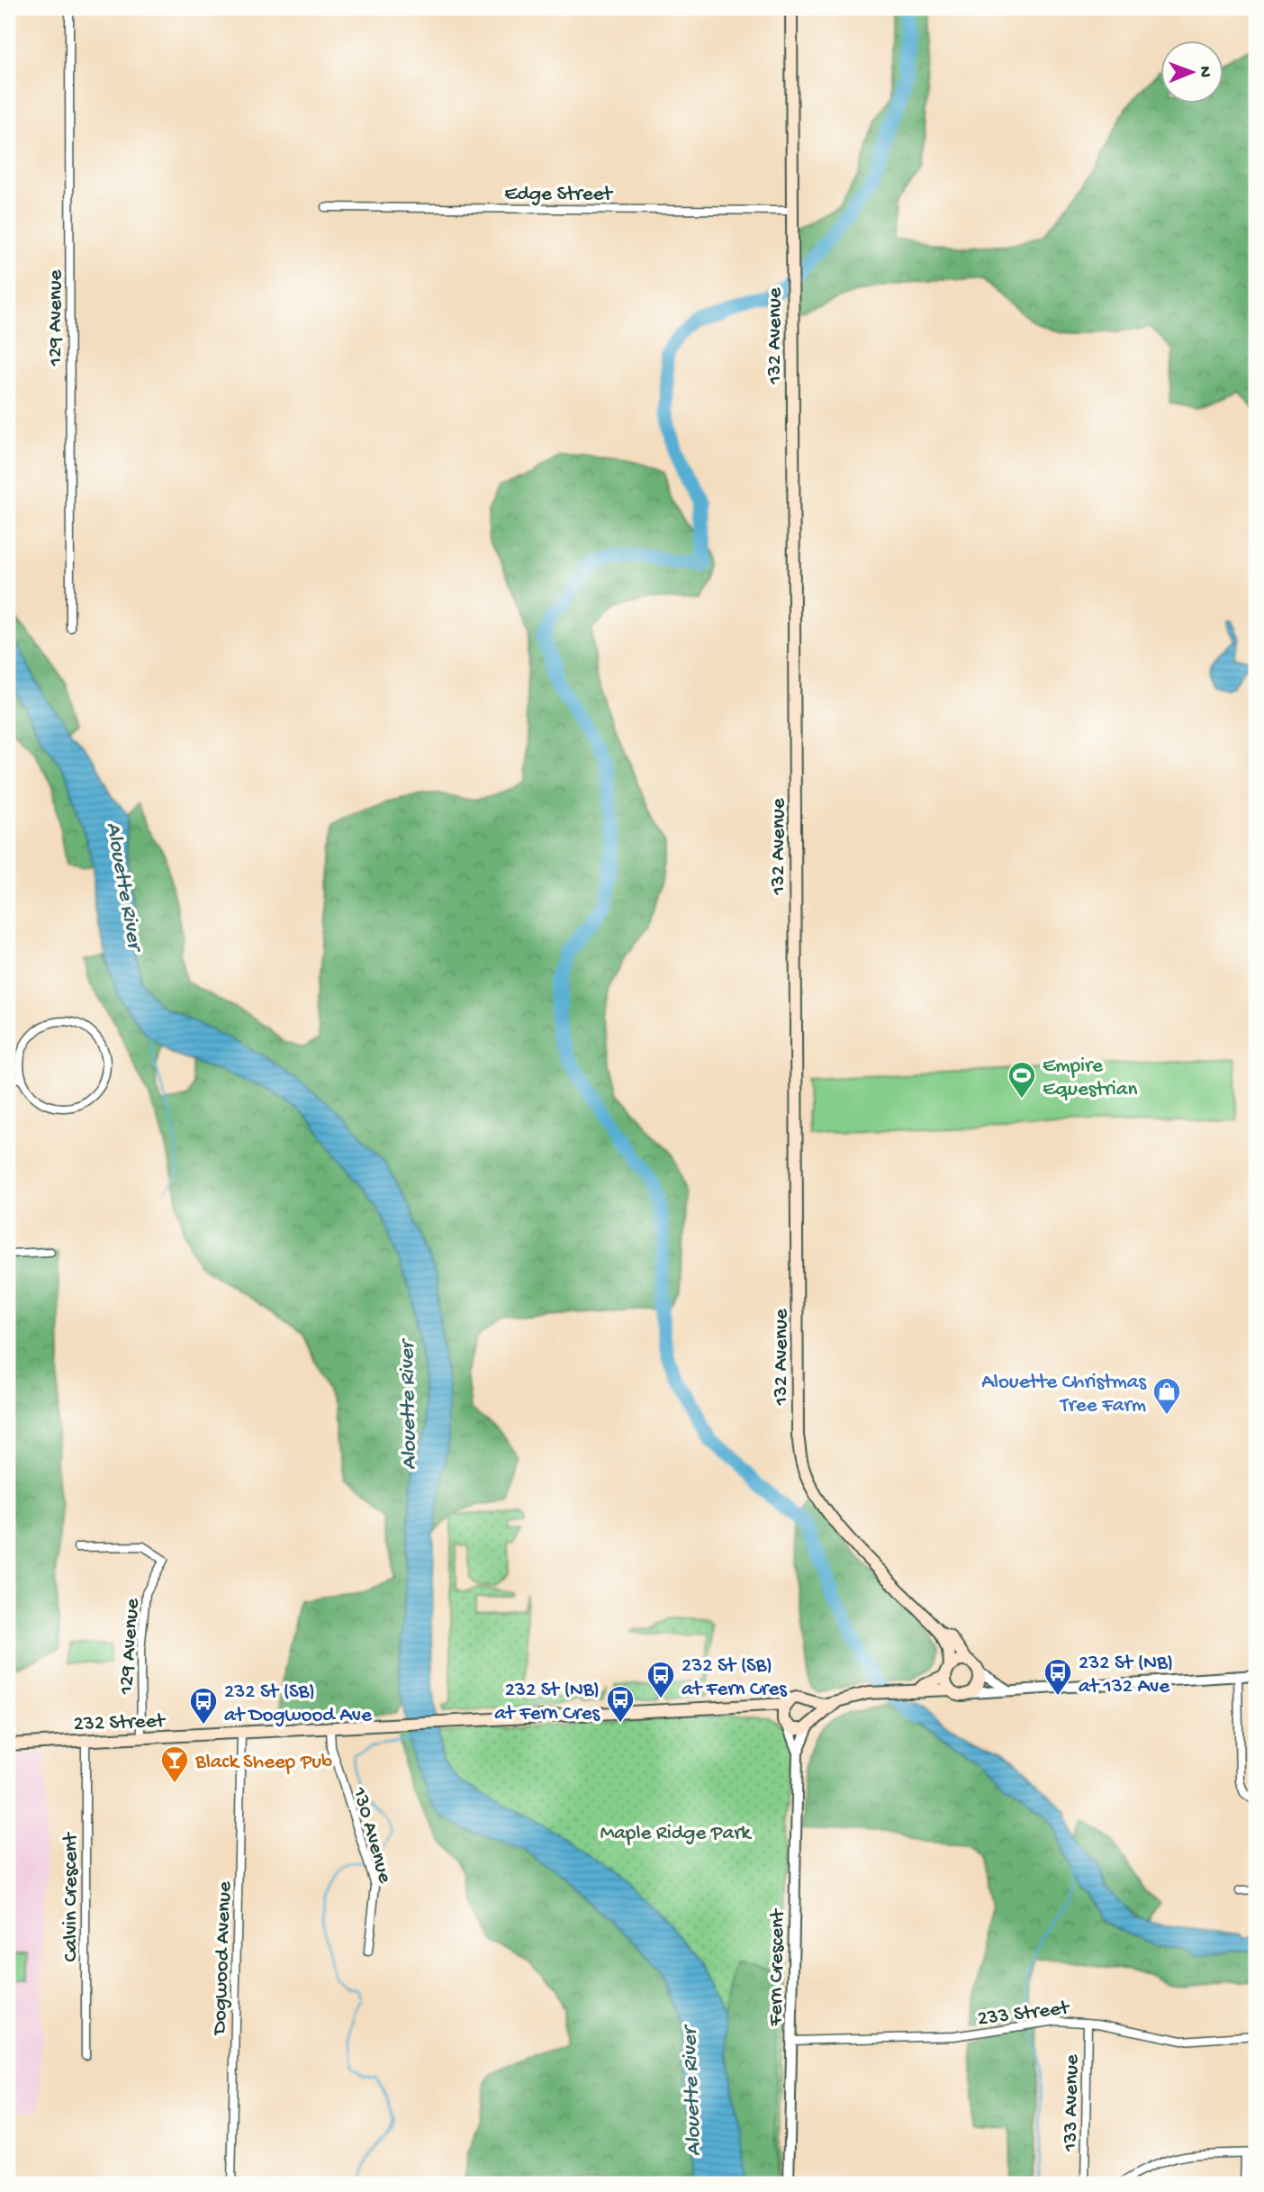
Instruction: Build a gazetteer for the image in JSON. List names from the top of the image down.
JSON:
{
  "streets": {
    "main road": ["132 Avenue", "232 Street"],
    "street": [
      "Edge Street",
      "129 Avenue",
      "130 Avenue",
      "Calvin Crescent",
      "Dogwood Avenue",
      "Fern Crescent",
      "233 Street",
      "133 Avenue"
    ]
  },
  "crossings": [
    ["Edge Street", "132 Avenue"],
    ["129 Avenue", "232 Street"],
    ["232 Street", "130 Avenue"],
    ["232 Street", "Calvin Crescent"],
    ["232 Street", "Dogwood Avenue"],
    ["232 Street", "Fern Crescent"],
    ["Fern Crescent", "233 Street"],
    ["233 Street", "133 Avenue"]
  ],
  "water": ["Alouette River"],
  "parks": ["Maple Ridge Park"],
  "places": {
    "sports": ["Empire Equestrian"],
    "shop": ["Alouette Christmas Tree Farm"],
    "bus stop": [
      "232 St (NB) at 132 Ave",
      "232 St (SB) at Fern Cres",
      "232 St (NB) at Fern Cres",
      "232 St (SB) at Dogwood Ave"
    ],
    "bar": ["Black Sheep Pub"]
  },
  "north": "right"
}
